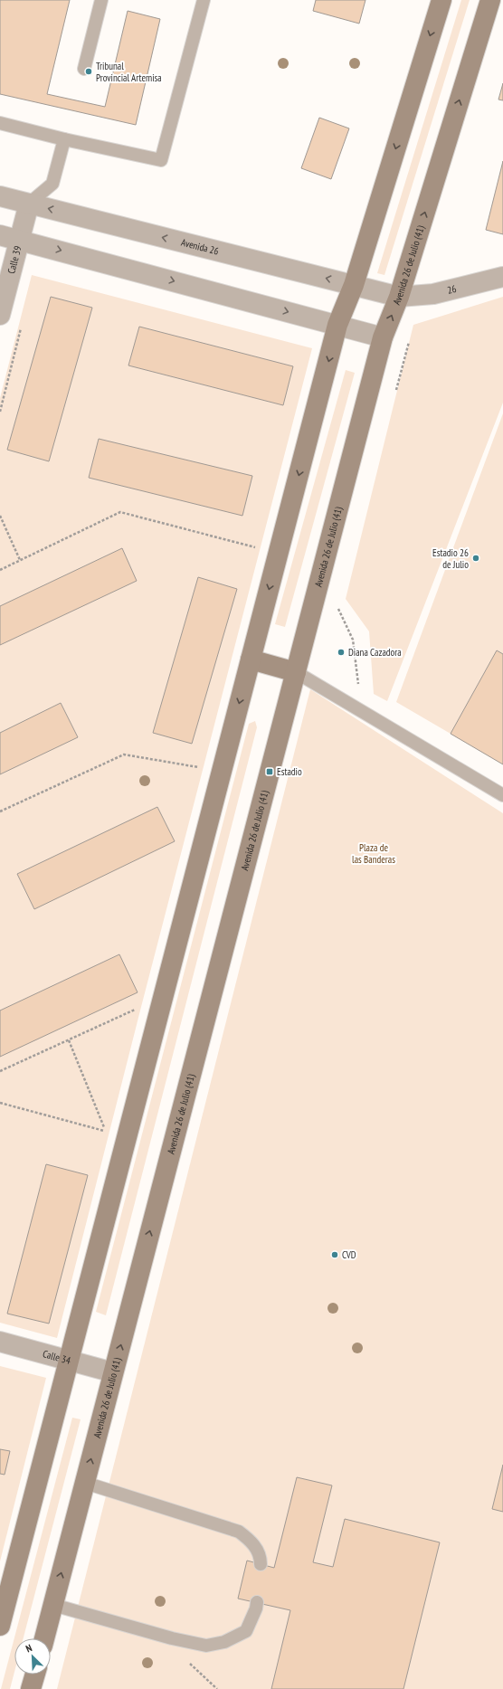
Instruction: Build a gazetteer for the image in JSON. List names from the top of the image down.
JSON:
{
  "streets": {
    "main road": ["Avenida 26 de Julio (41)"],
    "street": [
      "Avenida 26",
      "Calle 39",
      "26",
      "Calle 34"
    ]
  },
  "crossings": [
    ["Avenida 26", "Calle 39"],
    ["Avenida 26", "Avenida 26 de Julio (41)"],
    ["Avenida 26", "26"],
    ["Avenida 26 de Julio (41)", "26"],
    ["Avenida 26 de Julio (41)", "Calle 34"]
  ],
  "parks": ["Plaza de las Banderas"],
  "places": {
    "other": [
      "Tribunal Provincial Artemisa",
      "Estadio 26 de Julio",
      "Diana Cazadora",
      "CVD"
    ],
    "transit": ["Estadio"]
  },
  "north": "top left"
}
